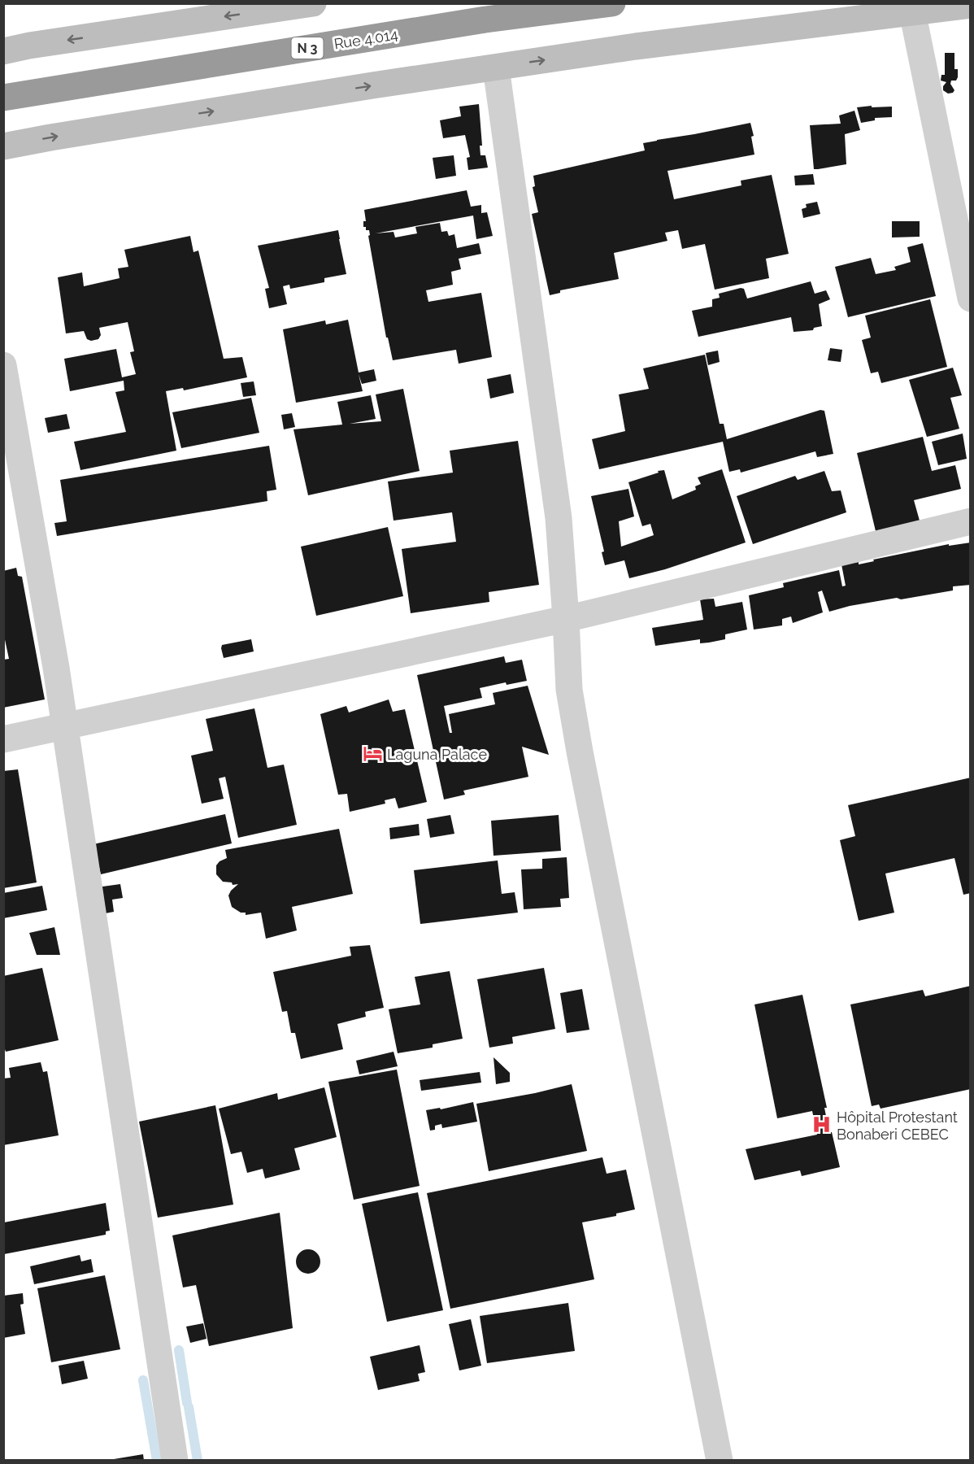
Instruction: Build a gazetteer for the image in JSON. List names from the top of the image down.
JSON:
{
  "streets": {
    "highway": ["Rue 4.014", "N 3"]
  },
  "places": {
    "hotel": ["Laguna Palace"],
    "hospital": ["Hôpital Protestant Bonaberi CEBEC"]
  }
}
